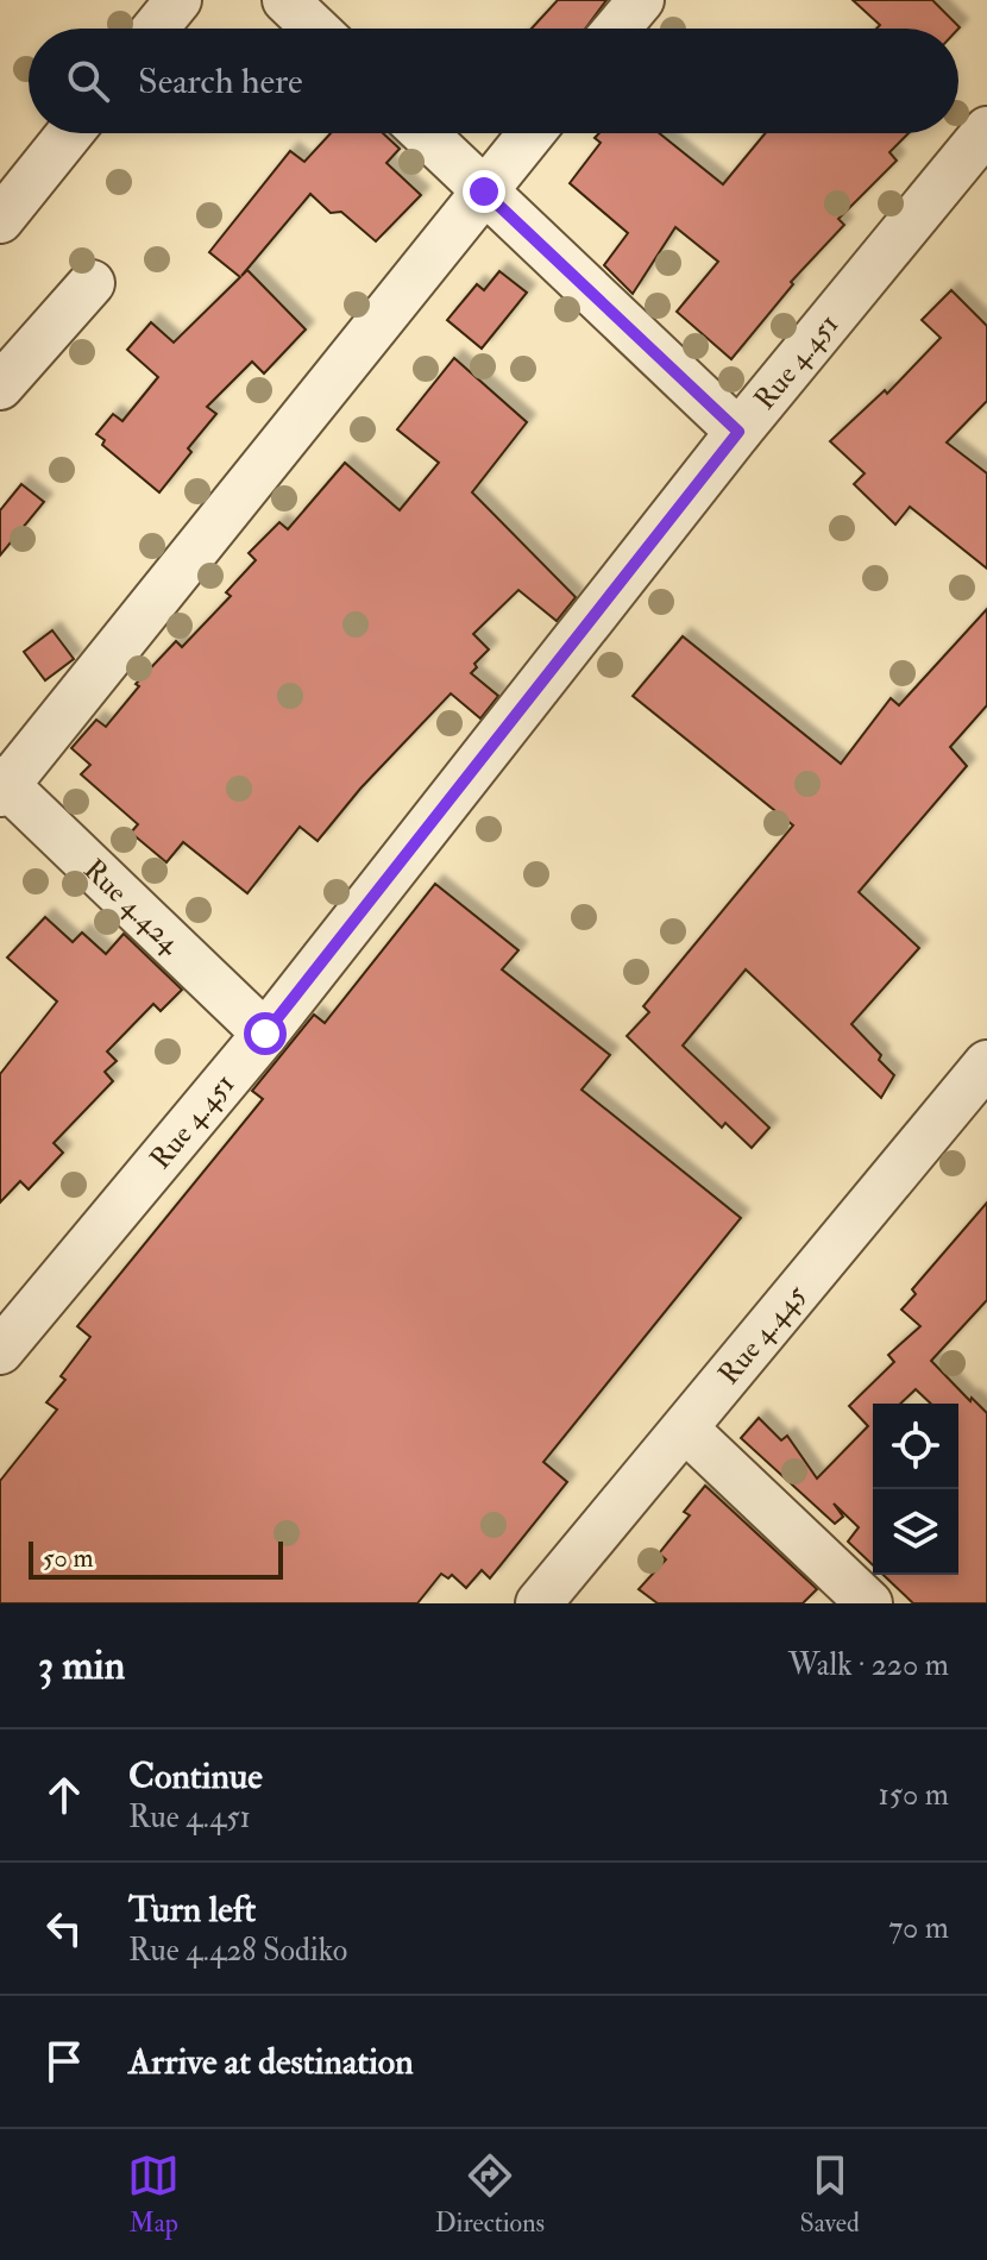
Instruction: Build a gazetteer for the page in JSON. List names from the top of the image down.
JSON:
{
  "streets": {
    "street": ["Rue 4.451", "Rue 4.424", "Rue 4.445"]
  },
  "crossings": [
    ["Rue 4.451", "Rue 4.424"]
  ],
  "scale_bar": "50 m",
  "page": {
    "search": "Search here",
    "scale": "50 m",
    "heading": ["3 min", "Walk · 220 m"],
    "list": [
      ["Continue", "Rue 4.451", "150 m"],
      ["Turn left", "Rue 4.428 Sodiko", "70 m"],
      "Arrive at destination"
    ],
    "nav": ["Map", "Directions", "Saved"]
  }
}
